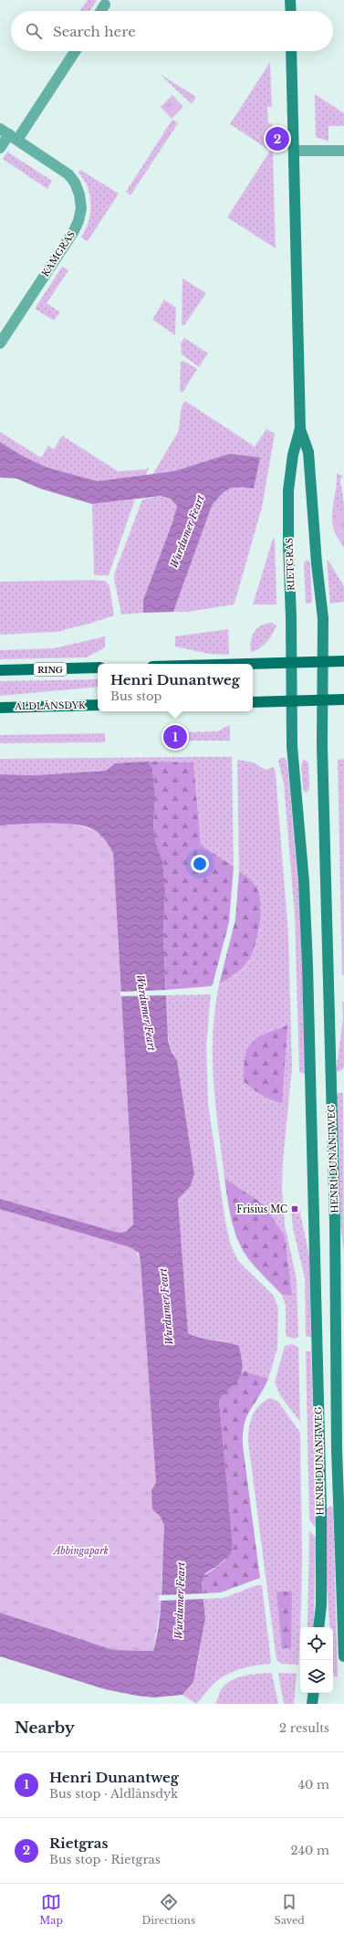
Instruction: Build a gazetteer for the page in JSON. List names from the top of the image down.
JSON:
{
  "streets": {
    "main road": ["RING", "ALDLÂNSDYK"],
    "street": ["KAMGRAS", "RIETGRAS", "HENRI DUNANTWEG"]
  },
  "crossings": [
    ["RIETGRAS", "HENRI DUNANTWEG"]
  ],
  "water": ["Wurdumer Feart"],
  "parks": ["Abbingapark"],
  "places": {
    "transit": ["Frisius MC"]
  },
  "page": {
    "search": "Search here",
    "pins": ["2", "1"],
    "popup": ["Henri Dunantweg", "Bus stop"],
    "heading": ["Nearby", "2 results"],
    "list": [
      {
        "mark": "1",
        "name": "Henri Dunantweg",
        "note": "Bus stop · Aldlânsdyk",
        "value": "40 m"
      },
      {
        "mark": "2",
        "name": "Rietgras",
        "note": "Bus stop · Rietgras",
        "value": "240 m"
      }
    ],
    "nav": ["Map", "Directions", "Saved"]
  }
}
